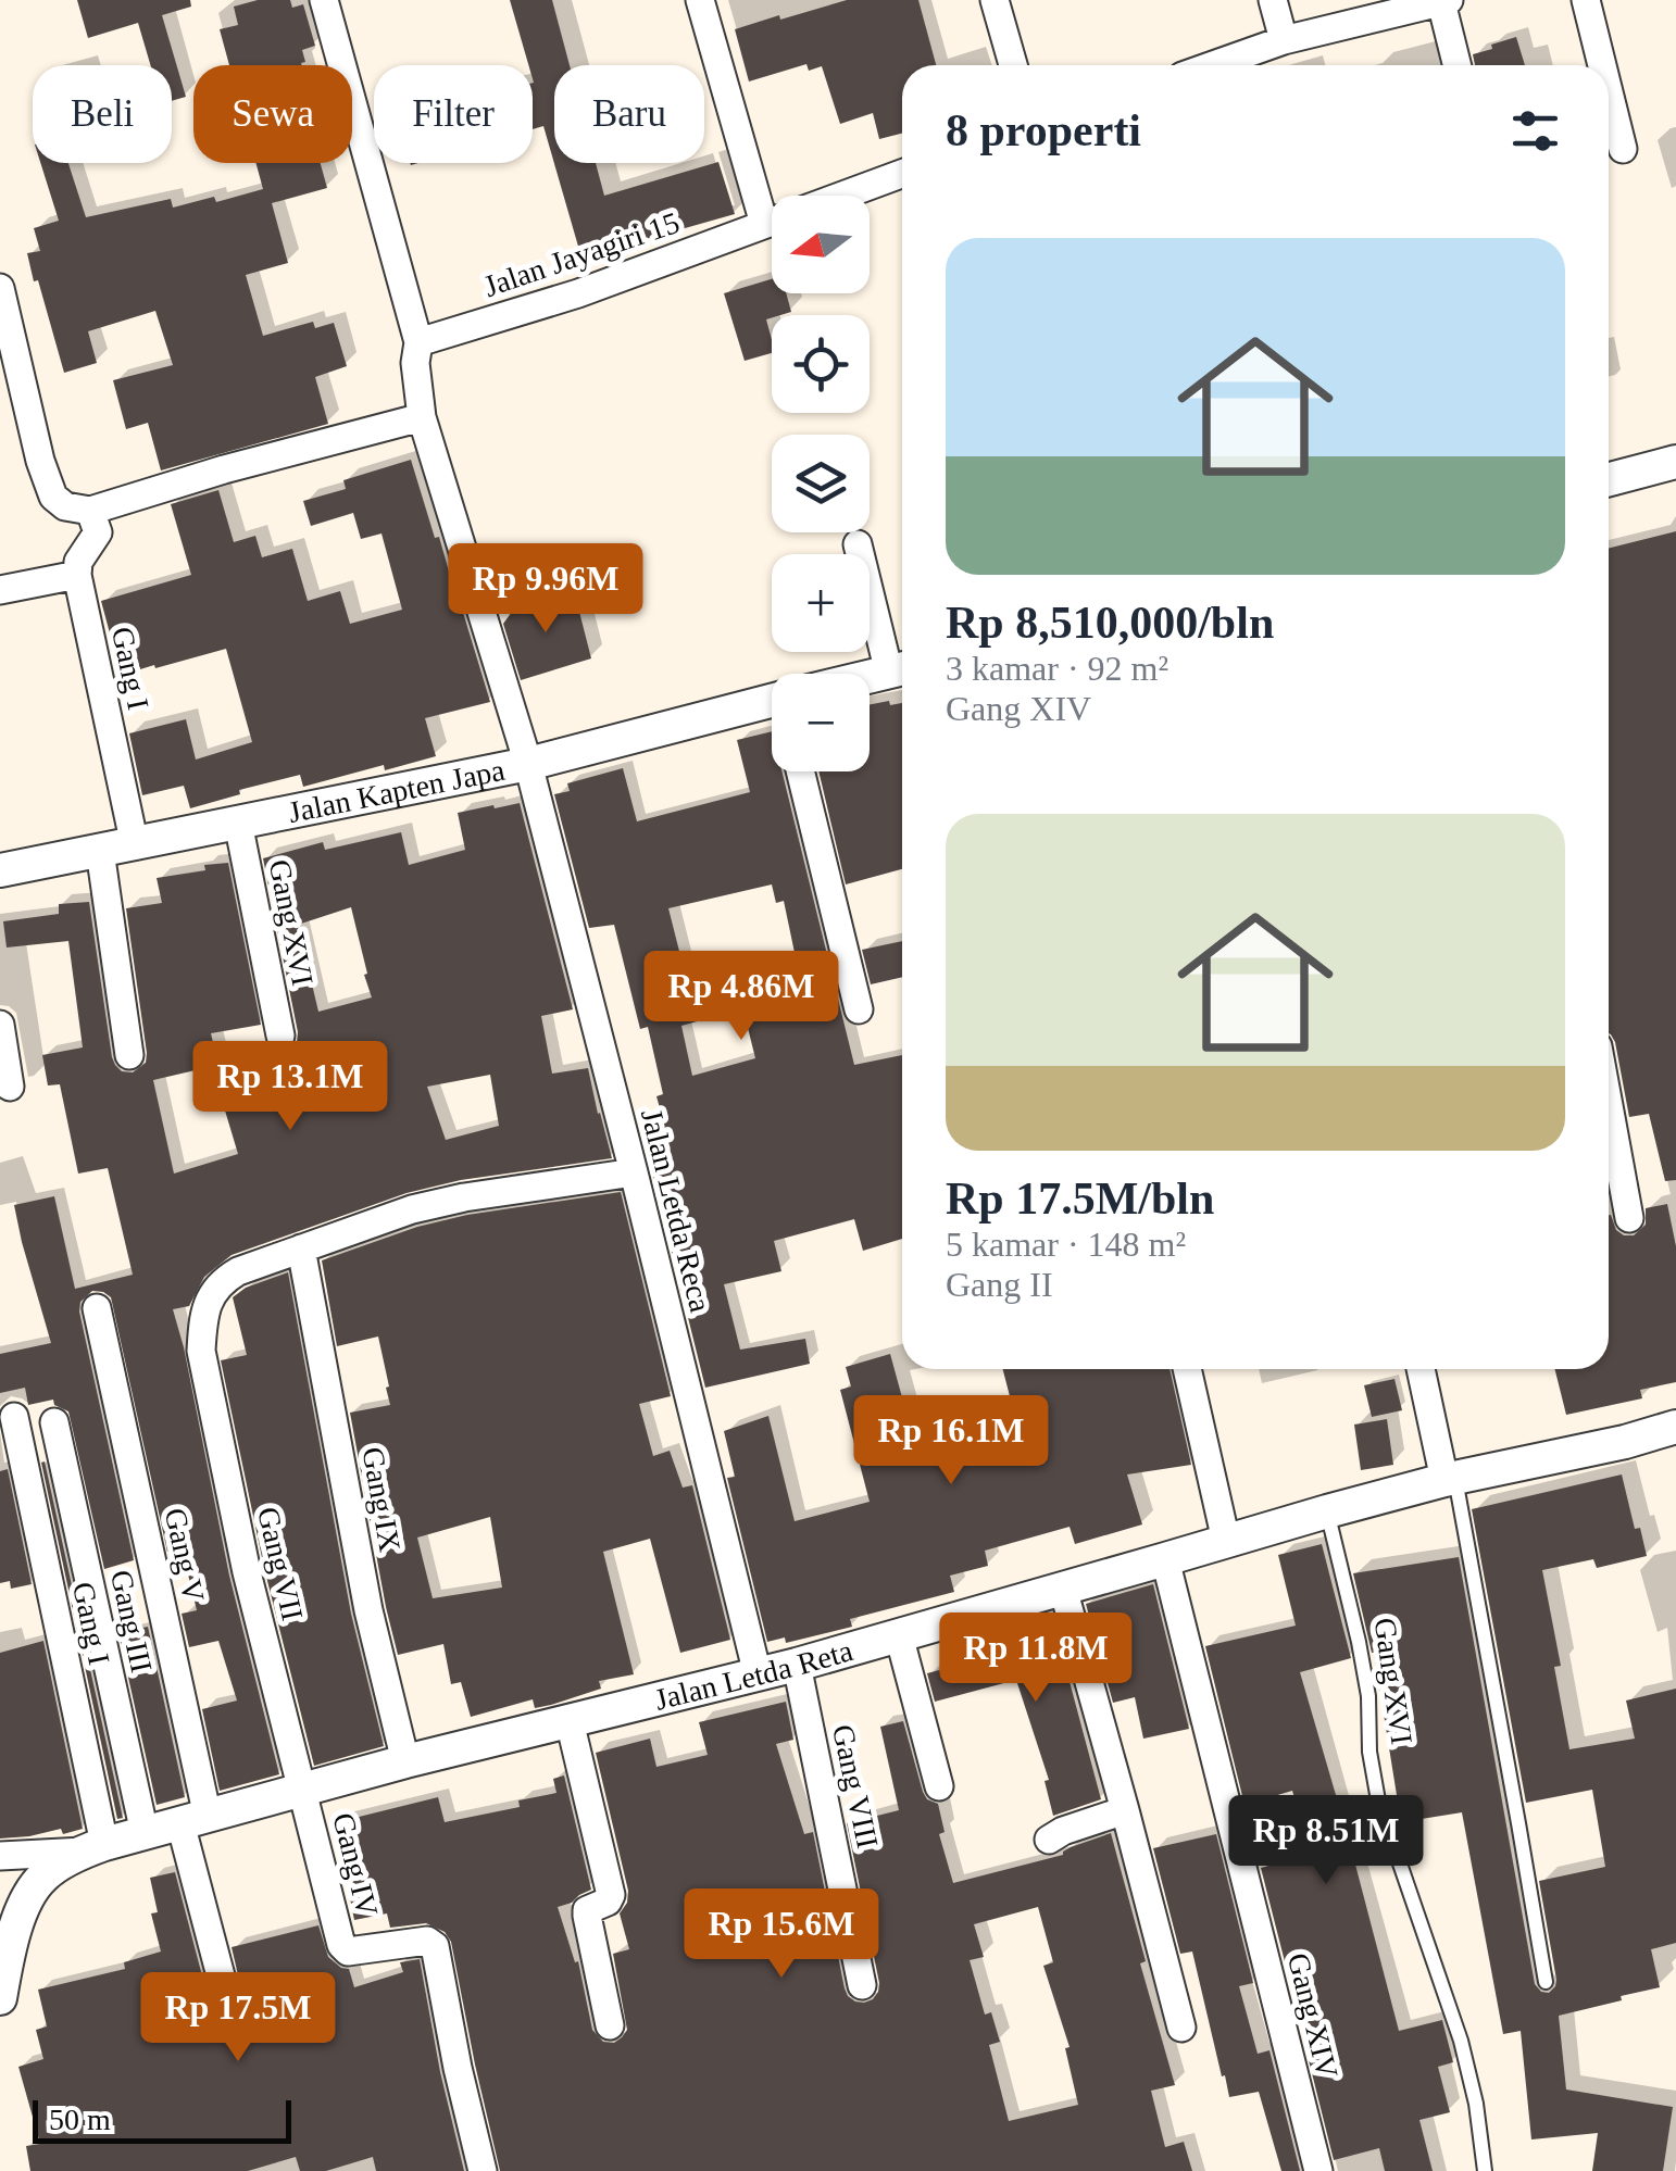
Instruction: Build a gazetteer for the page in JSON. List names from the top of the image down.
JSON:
{
  "streets": {
    "street": [
      "Jalan Jayagiri 15",
      "Gang I",
      "Jalan Kapten Japa",
      "Gang XVI",
      "Jalan Letda Reca",
      "Gang IX",
      "Gang V",
      "Gang VII",
      "Gang III",
      "Jalan Letda Reta",
      "Gang VIII",
      "Gang IV",
      "Gang XIV"
    ]
  },
  "crossings": [
    ["Jalan Jayagiri 15", "Jalan Letda Reca"],
    ["Gang I", "Jalan Kapten Japa"],
    ["Gang I", "Jalan Letda Reta"],
    ["Jalan Kapten Japa", "Gang XVI"],
    ["Jalan Kapten Japa", "Jalan Letda Reca"],
    ["Gang XVI", "Jalan Letda Reta"],
    ["Jalan Letda Reca", "Jalan Letda Reta"],
    ["Gang IX", "Gang VII"],
    ["Gang IX", "Jalan Letda Reta"],
    ["Gang V", "Jalan Letda Reta"],
    ["Gang VII", "Jalan Letda Reta"],
    ["Gang VII", "Gang IV"],
    ["Gang III", "Jalan Letda Reta"],
    ["Jalan Letda Reta", "Gang VIII"],
    ["Jalan Letda Reta", "Gang IV"],
    ["Jalan Letda Reta", "Gang XIV"]
  ],
  "scale_bar": "50 m",
  "north": "left",
  "page": {
    "chip": [
      "Beli",
      "Sewa",
      "Filter",
      "Baru"
    ],
    "heading": "8 properti",
    "map_buttons": ["+", "−"],
    "list": [
      {
        "name": "Rp 8,510,000/bln",
        "note": "3 kamar · 92 m² · Gang XIV"
      },
      {
        "name": "Rp 17.5M/bln",
        "note": "5 kamar · 148 m² · Gang II"
      }
    ],
    "price": [
      "Rp 9.96M",
      "Rp 4.86M",
      "Rp 13.1M",
      "Rp 16.1M",
      "Rp 11.8M",
      "Rp 8.51M",
      "Rp 15.6M",
      "Rp 17.5M"
    ],
    "scale": "50 m"
  }
}
